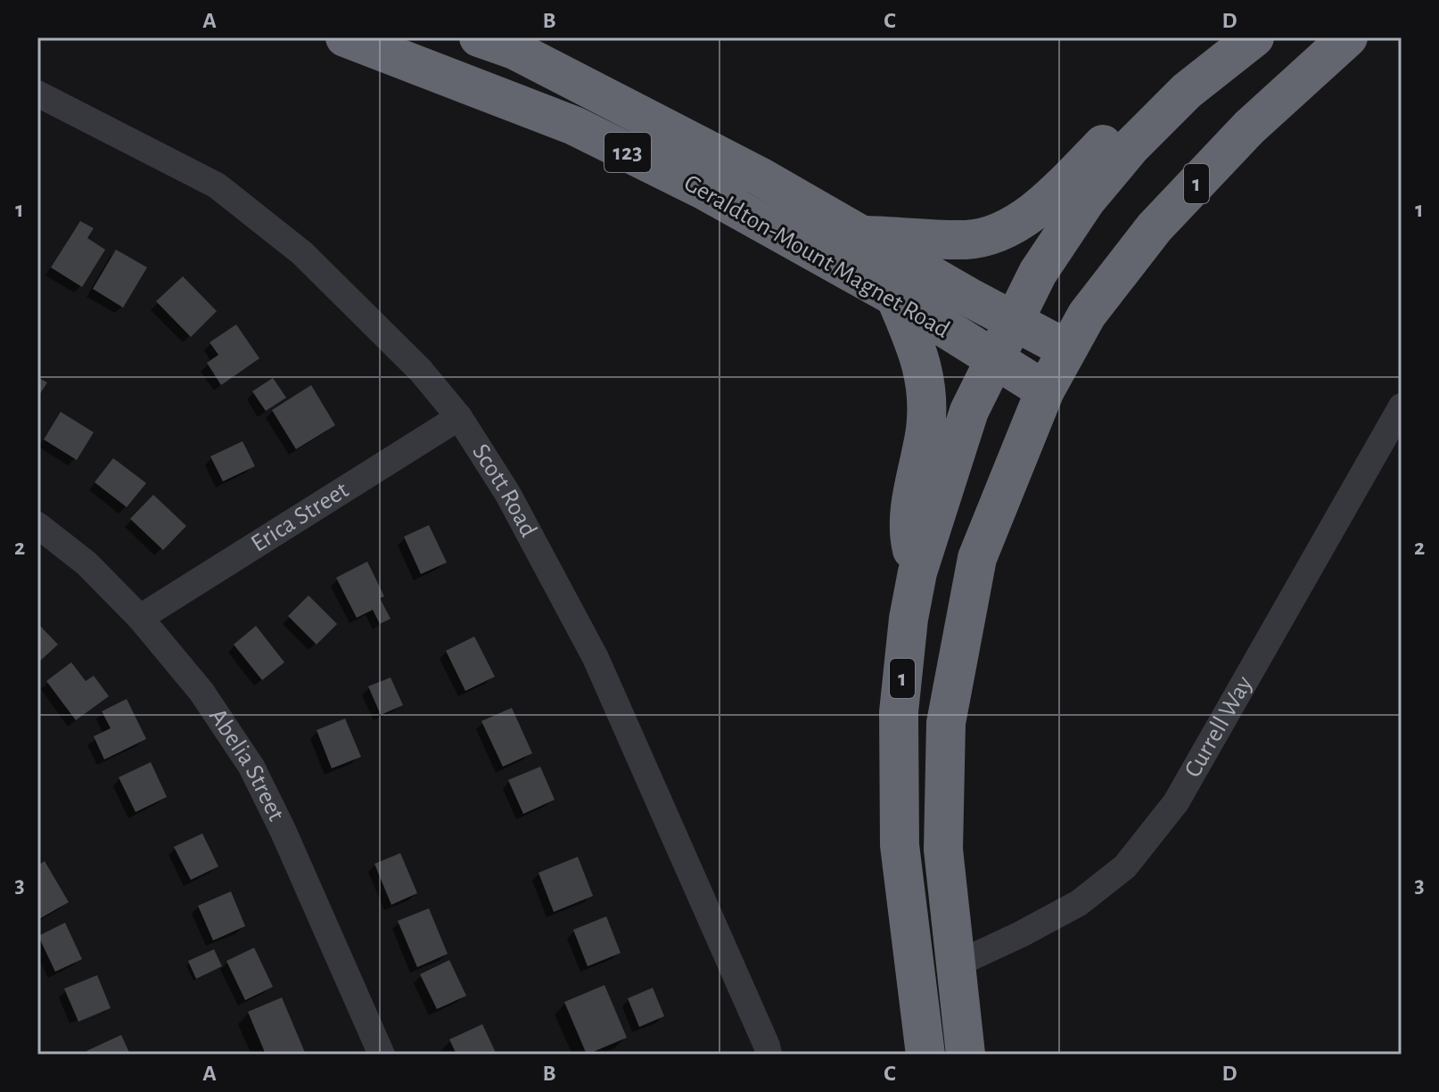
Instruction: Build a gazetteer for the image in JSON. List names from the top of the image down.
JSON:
{
  "streets": {
    "highway": ["123", "1", "Geraldton-Mount Magnet Road"],
    "street": [
      "Scott Road",
      "Erica Street",
      "Currell Way",
      "Abelia Street"
    ]
  },
  "crossings": [
    ["1", "Geraldton-Mount Magnet Road"],
    ["1", "Currell Way"],
    ["Scott Road", "Erica Street"],
    ["Erica Street", "Abelia Street"]
  ],
  "grid": {
    "columns": [
      "A",
      "B",
      "C",
      "D"
    ],
    "rows": ["1", "2", "3"]
  }
}
